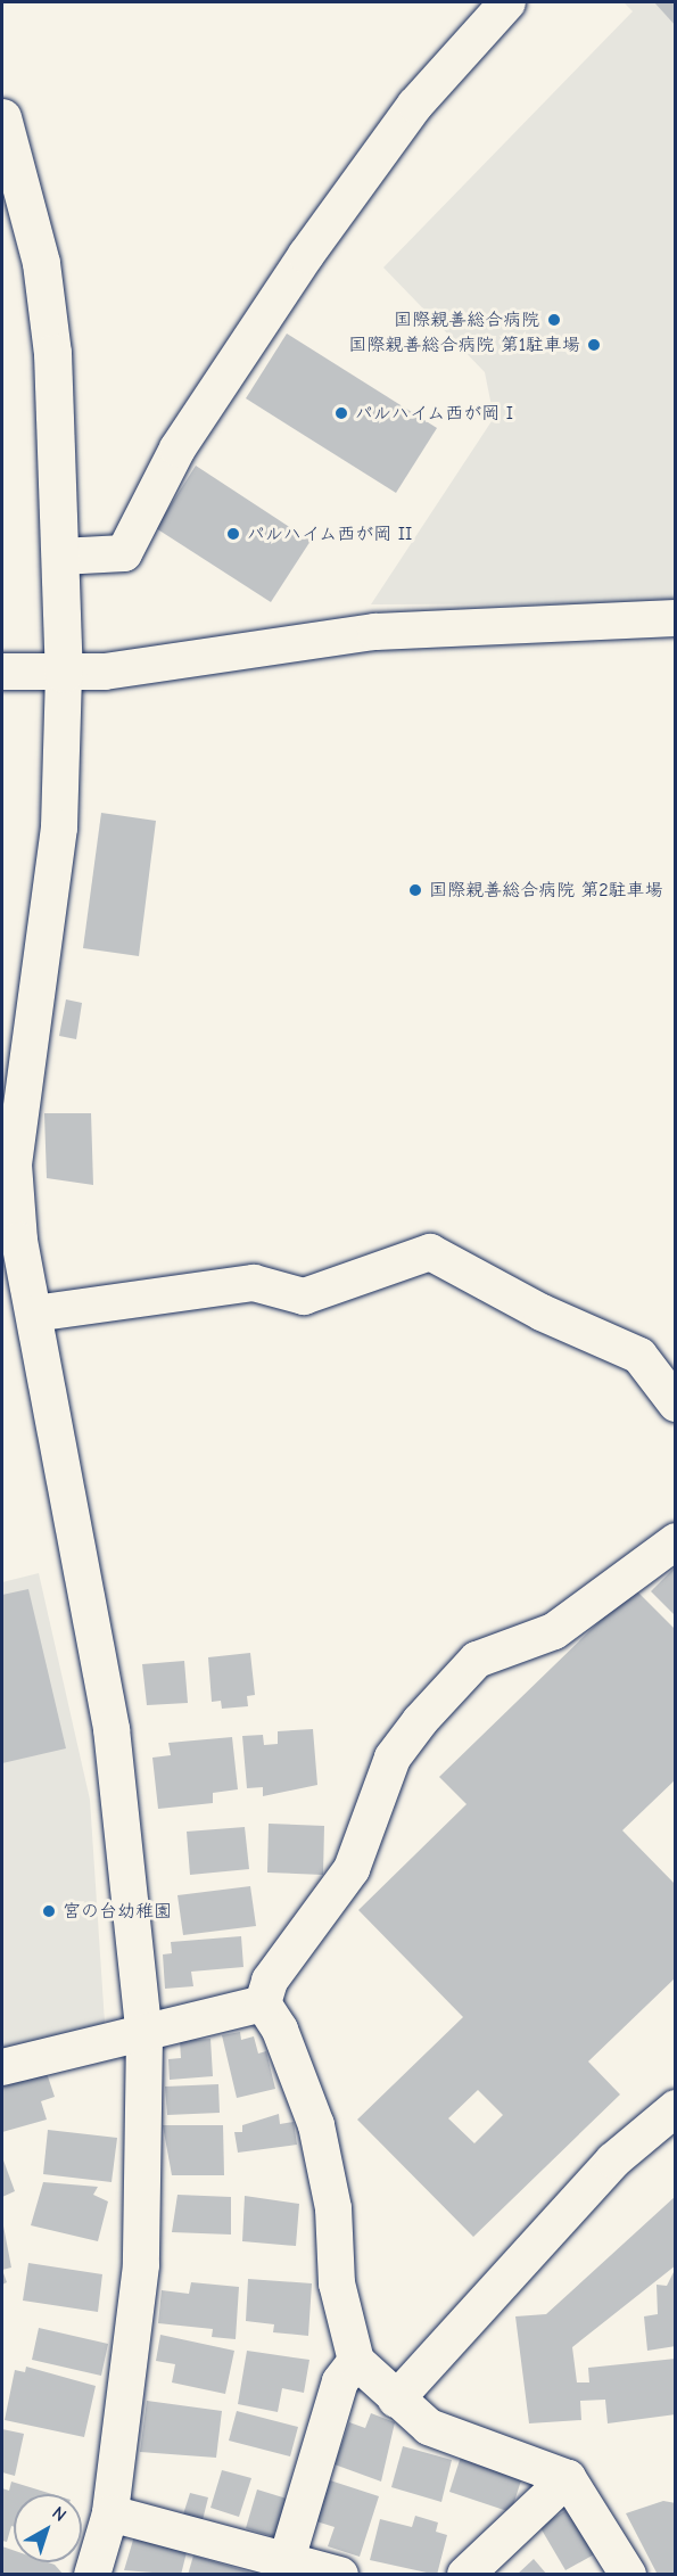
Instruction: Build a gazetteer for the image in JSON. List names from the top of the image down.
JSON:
{
  "places": [
    "国際親善総合病院",
    "国際親善総合病院 第1駐車場",
    "パルハイム西が岡 I",
    "パルハイム西が岡 II",
    "国際親善総合病院 第2駐車場",
    "宮の台幼稚園"
  ],
  "north": "top right"
}
